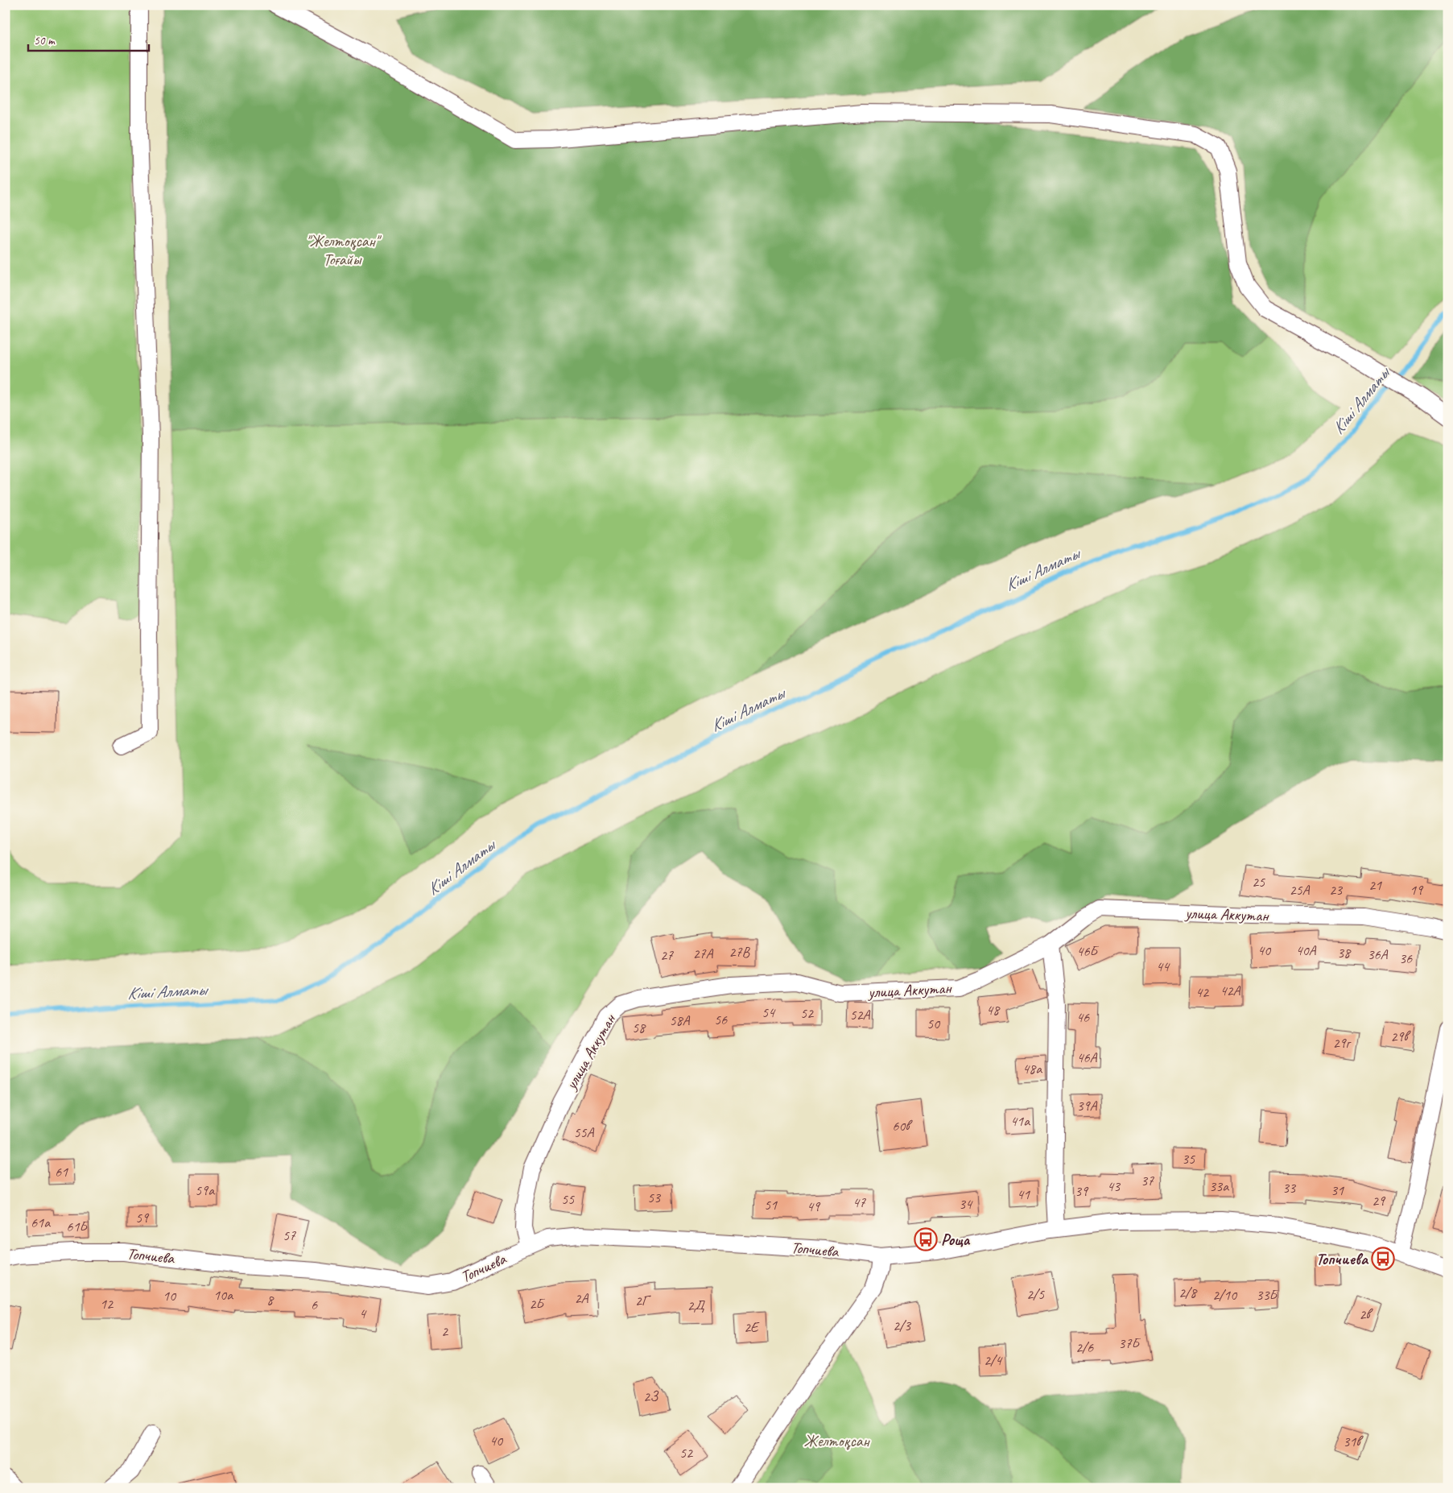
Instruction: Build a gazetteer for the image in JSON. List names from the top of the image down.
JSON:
{
  "streets": {
    "street": ["улица Аккутан", "Топчиева"]
  },
  "crossings": [
    ["улица Аккутан", "Топчиева"]
  ],
  "water": ["Кіші Алматы"],
  "parks": ["\"Желтоқсан\" Тоғайы", "Желтоқсан"],
  "places": {
    "bus stop": ["Роща", "Топчиева"]
  },
  "house_numbers": [
    "25",
    "21",
    "25А",
    "23",
    "19",
    "40",
    "40А",
    "46Б",
    "27В",
    "38",
    "27А",
    "36А",
    "27",
    "36",
    "44",
    "42А",
    "42",
    "48",
    "54",
    "52",
    "52А",
    "46",
    "56",
    "58А",
    "50",
    "58",
    "29в",
    "29г",
    "46А",
    "48а",
    "39А",
    "41а",
    "60в",
    "55А",
    "35",
    "61",
    "37",
    "43",
    "33а",
    "33",
    "59а",
    "31",
    "39",
    "41",
    "53",
    "55",
    "29",
    "47",
    "34",
    "51",
    "49",
    "59",
    "61а",
    "61Б",
    "57",
    "2/8",
    "2/5",
    "10а",
    "2/10",
    "33Б",
    "10",
    "2А",
    "8",
    "2Г",
    "12",
    "2Б",
    "6",
    "2Д",
    "4",
    "2в",
    "2/3",
    "2Е",
    "2",
    "37Б",
    "2/6",
    "2/4",
    "2З",
    "40",
    "31в",
    "52"
  ],
  "scale_bar": "50 m"
}
